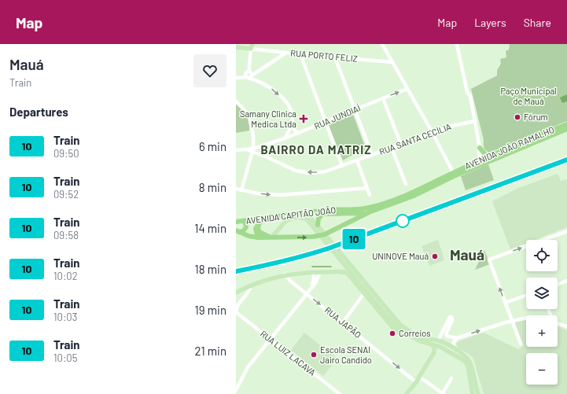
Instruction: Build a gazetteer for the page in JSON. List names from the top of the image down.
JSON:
{
  "streets": {
    "highway": ["AVENIDA JOÃO RAMALHO", "AVENIDA CAPITÃO JOÃO"],
    "main road": ["RUA PORTO FELIZ"],
    "street": [
      "RUA JUNDIAÍ",
      "RUA SANTA CECÍLIA",
      "RUA JAPÃO",
      "RUA LUIZ LACAVA"
    ]
  },
  "crossings": [
    ["RUA JUNDIAÍ", "RUA SANTA CECÍLIA"],
    ["AVENIDA JOÃO RAMALHO", "AVENIDA CAPITÃO JOÃO"]
  ],
  "one_way": ["RUA JAPÃO"],
  "districts": ["BAIRRO DA MATRIZ", "Mauá"],
  "parks": ["Paço Municipal de Mauá"],
  "places": {
    "other": [
      "Fórum",
      "UNINOVE Mauá",
      "Correios",
      "Escola SENAI Jairo Candido"
    ],
    "health": ["Samany Clinica Medica Ltda"]
  },
  "page": {
    "header": "Map",
    "nav": ["Map", "Layers", "Share"],
    "heading": [
      ["Mauá", "Train"],
      "Departures"
    ],
    "on_map": "10",
    "list": [
      {
        "mark": "10",
        "name": "Train",
        "note": "09:50",
        "value": "6 min"
      },
      {
        "mark": "10",
        "name": "Train",
        "note": "09:52",
        "value": "8 min"
      },
      {
        "mark": "10",
        "name": "Train",
        "note": "09:58",
        "value": "14 min"
      },
      {
        "mark": "10",
        "name": "Train",
        "note": "10:02",
        "value": "18 min"
      },
      {
        "mark": "10",
        "name": "Train",
        "note": "10:03",
        "value": "19 min"
      },
      {
        "mark": "10",
        "name": "Train",
        "note": "10:05",
        "value": "21 min"
      }
    ],
    "map_buttons": ["+", "−"]
  }
}
